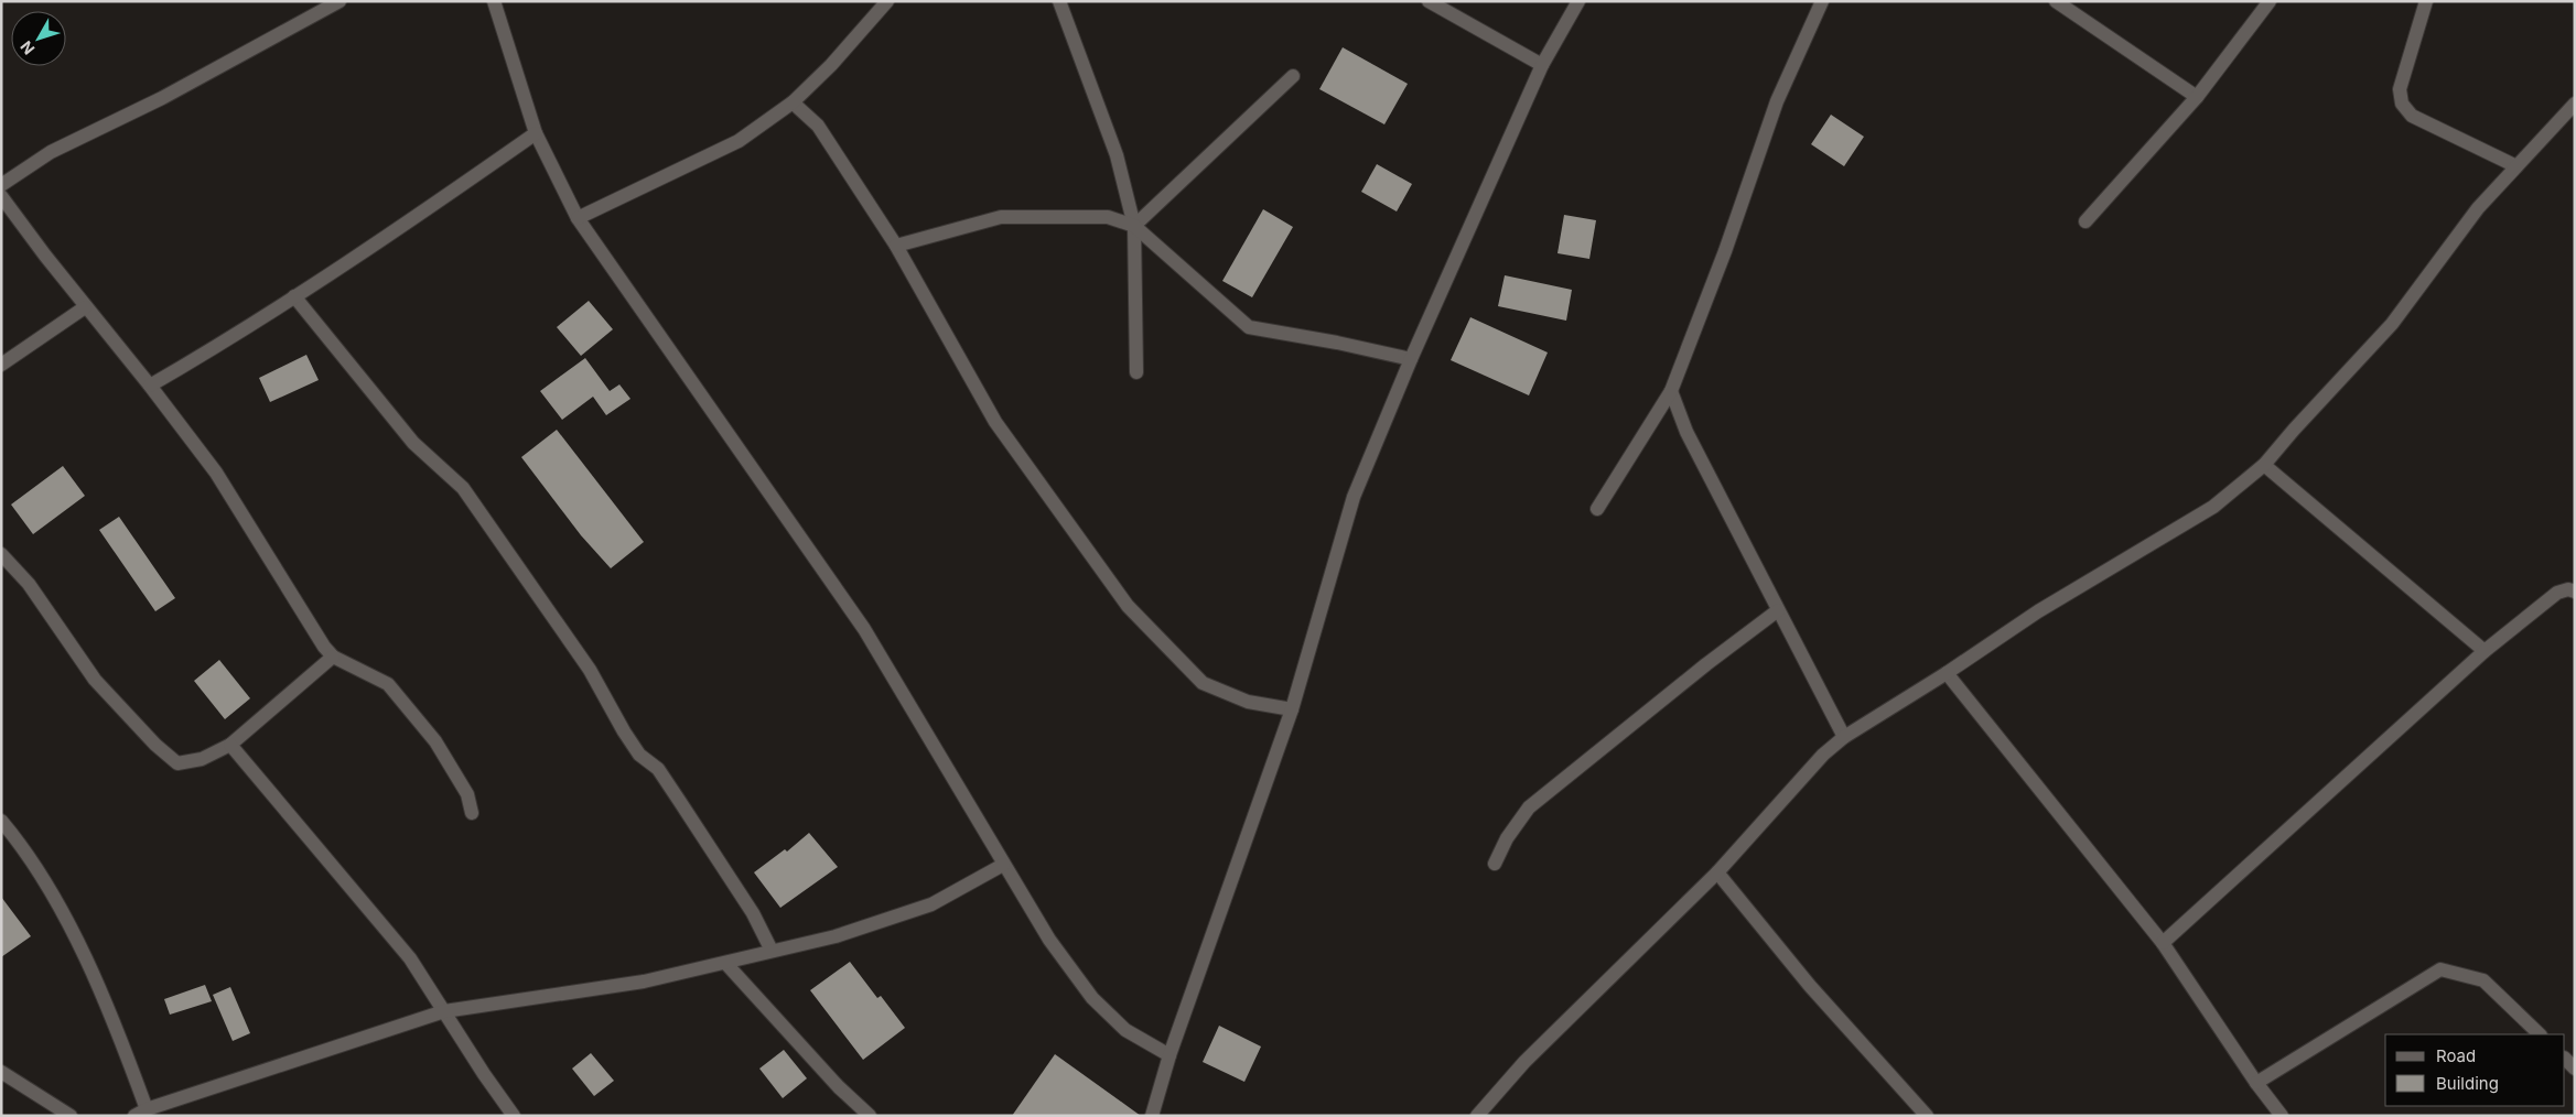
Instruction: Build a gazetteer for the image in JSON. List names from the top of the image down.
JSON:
{
  "legend": ["Road", "Building"],
  "north": "bottom left"
}
